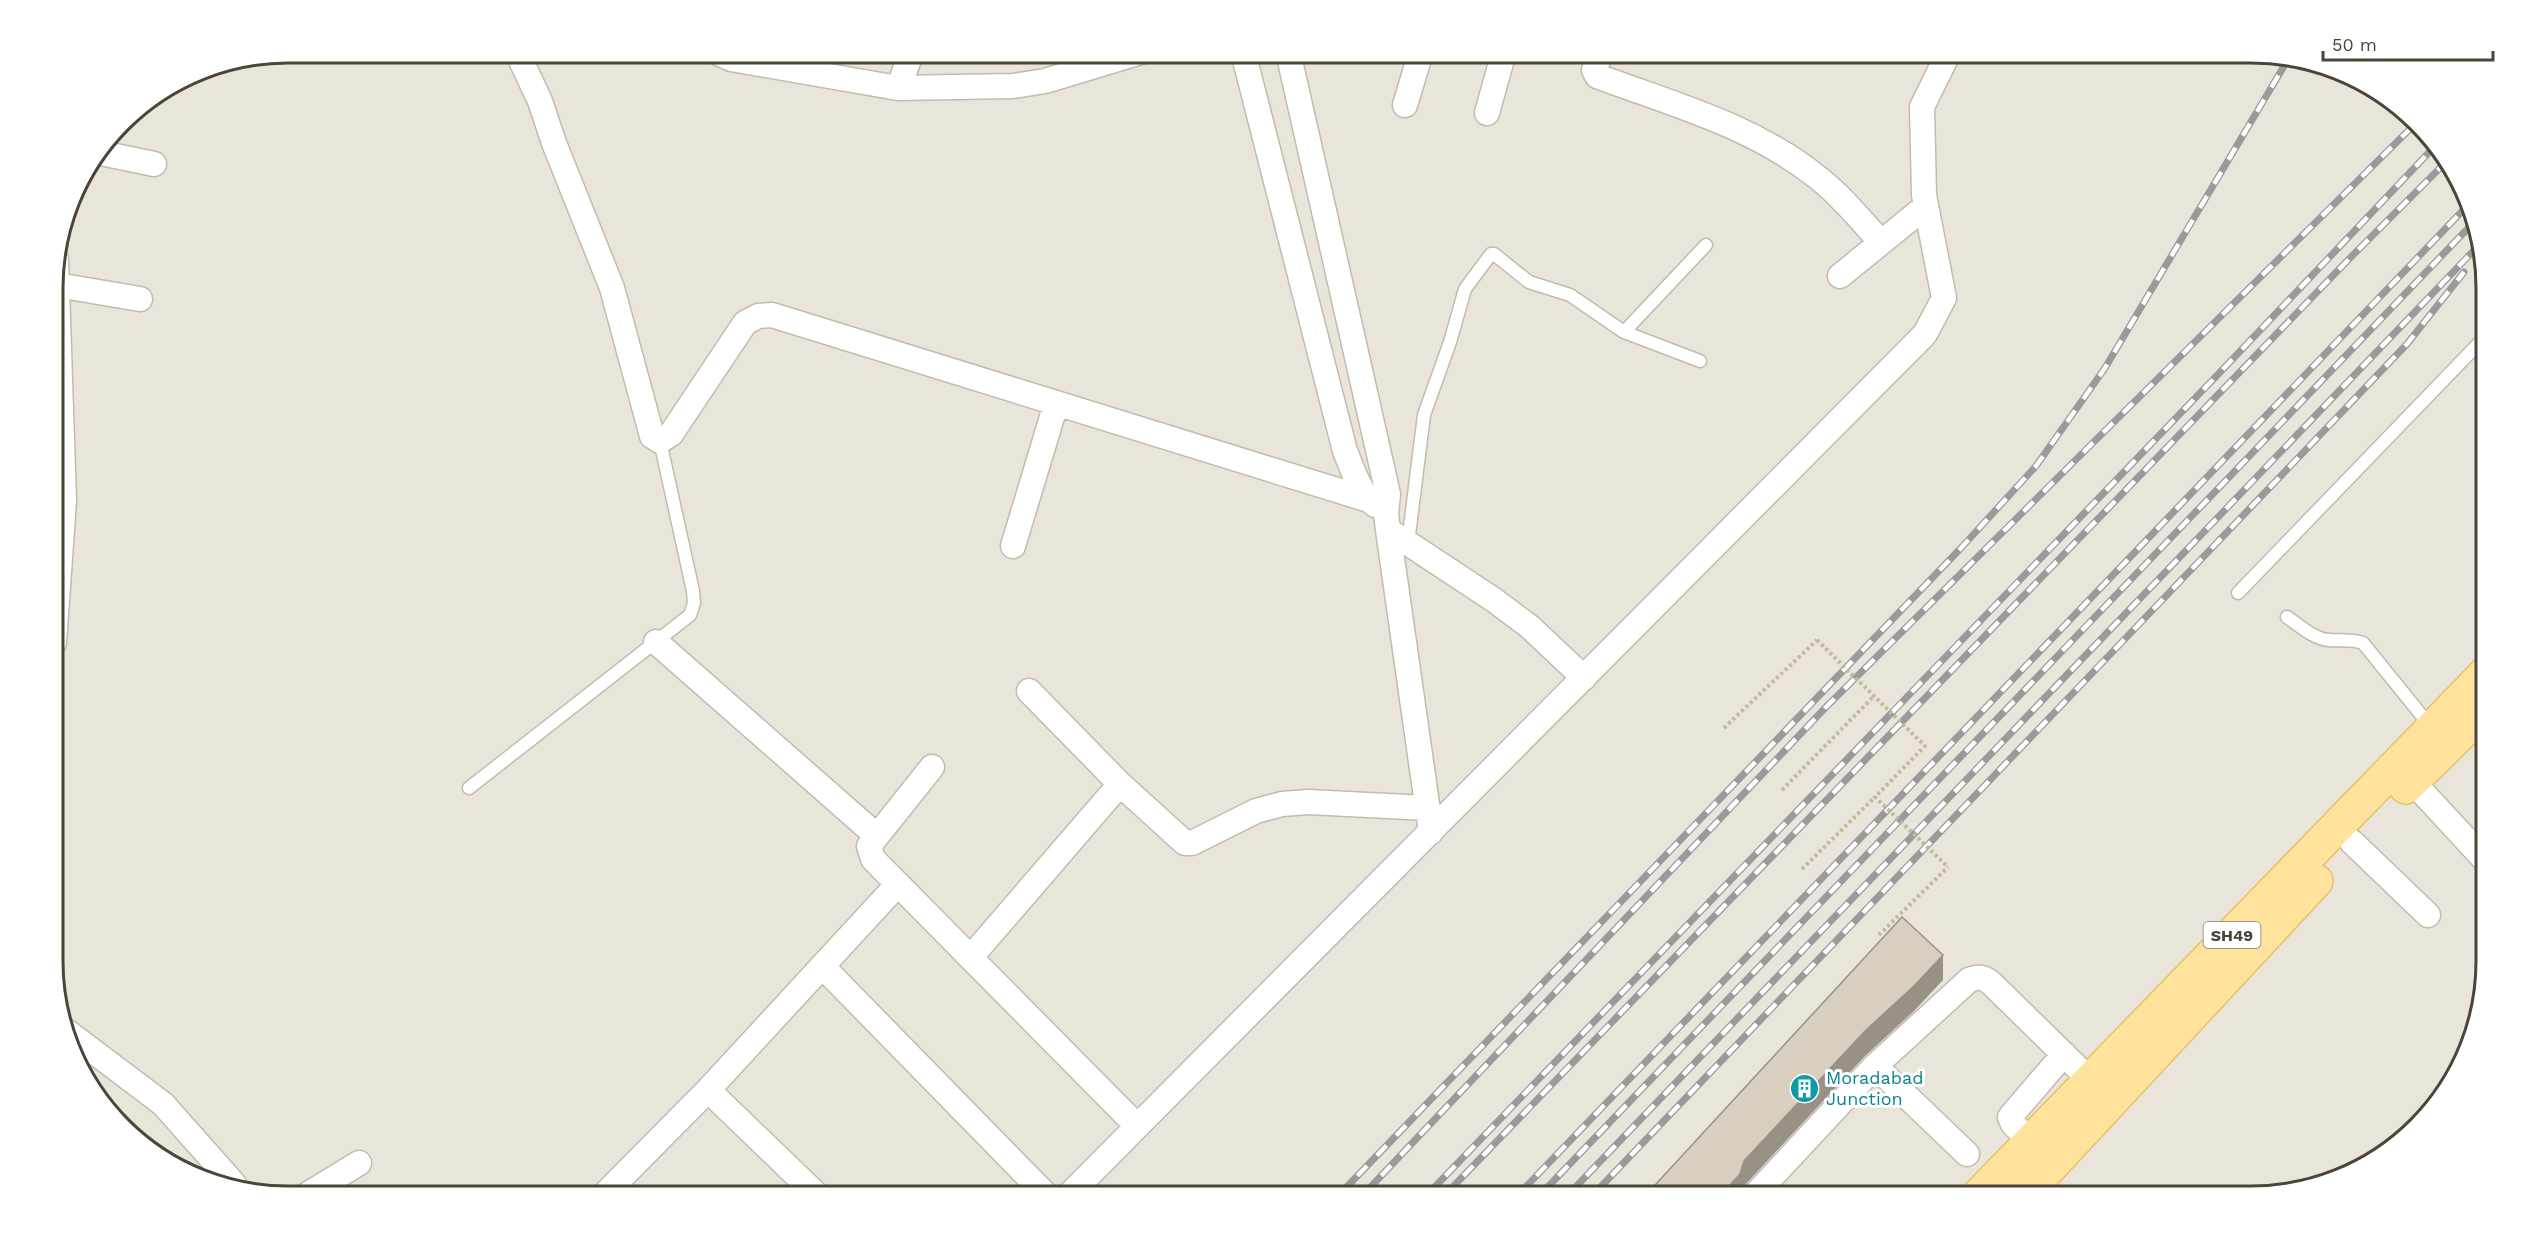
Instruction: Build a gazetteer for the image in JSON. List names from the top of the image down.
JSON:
{
  "streets": {
    "main road": ["SH49"]
  },
  "places": {
    "building": ["Moradabad Junction"]
  },
  "scale_bar": "50 m"
}
